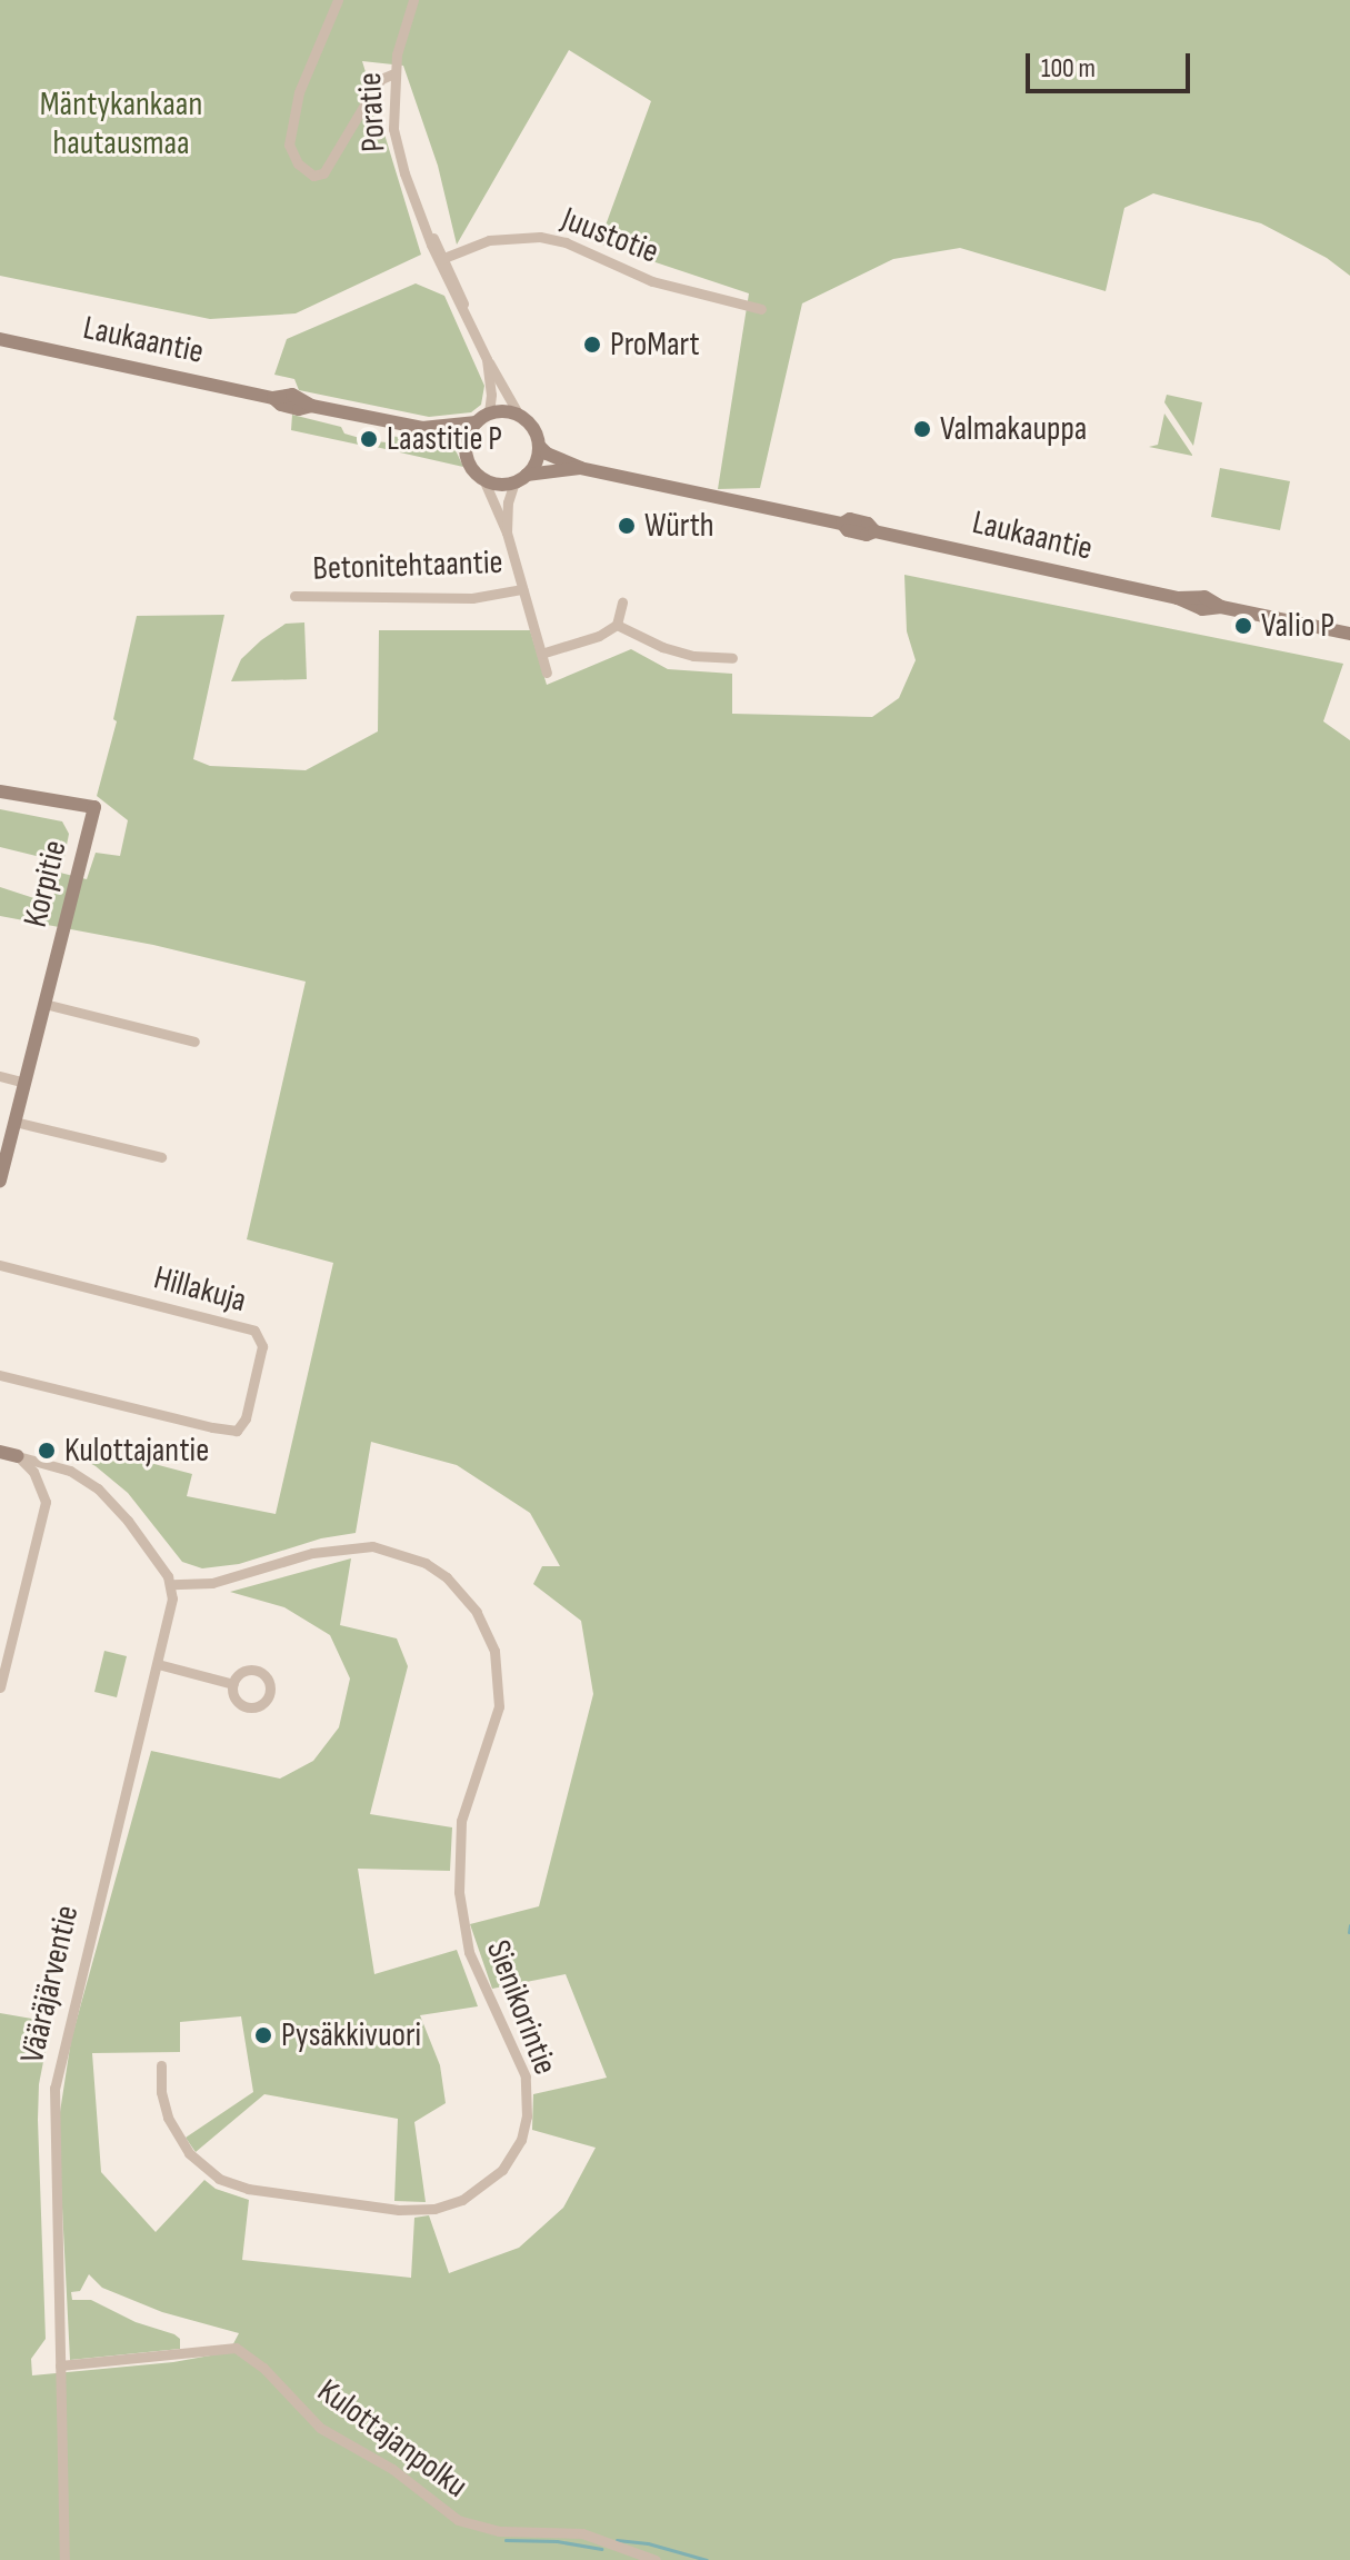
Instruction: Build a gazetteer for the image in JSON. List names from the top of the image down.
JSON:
{
  "streets": {
    "main road": ["Laukaantie", "Korpitie"],
    "street": [
      "Poratie",
      "Juustotie",
      "Betonitehtaantie",
      "Hillakuja",
      "Vääräjärventie",
      "Sienikorintie",
      "Kulottajanpolku"
    ]
  },
  "crossings": [
    ["Poratie", "Juustotie"],
    ["Poratie", "Laukaantie"],
    ["Vääräjärventie", "Sienikorintie"],
    ["Vääräjärventie", "Kulottajanpolku"]
  ],
  "parks": ["Mäntykankaan hautausmaa"],
  "places": [
    "ProMart",
    "Valmakauppa",
    "Laastitie P",
    "Würth",
    "Valio P",
    "Kulottajantie",
    "Pysäkkivuori"
  ],
  "scale_bar": "100 m"
}
